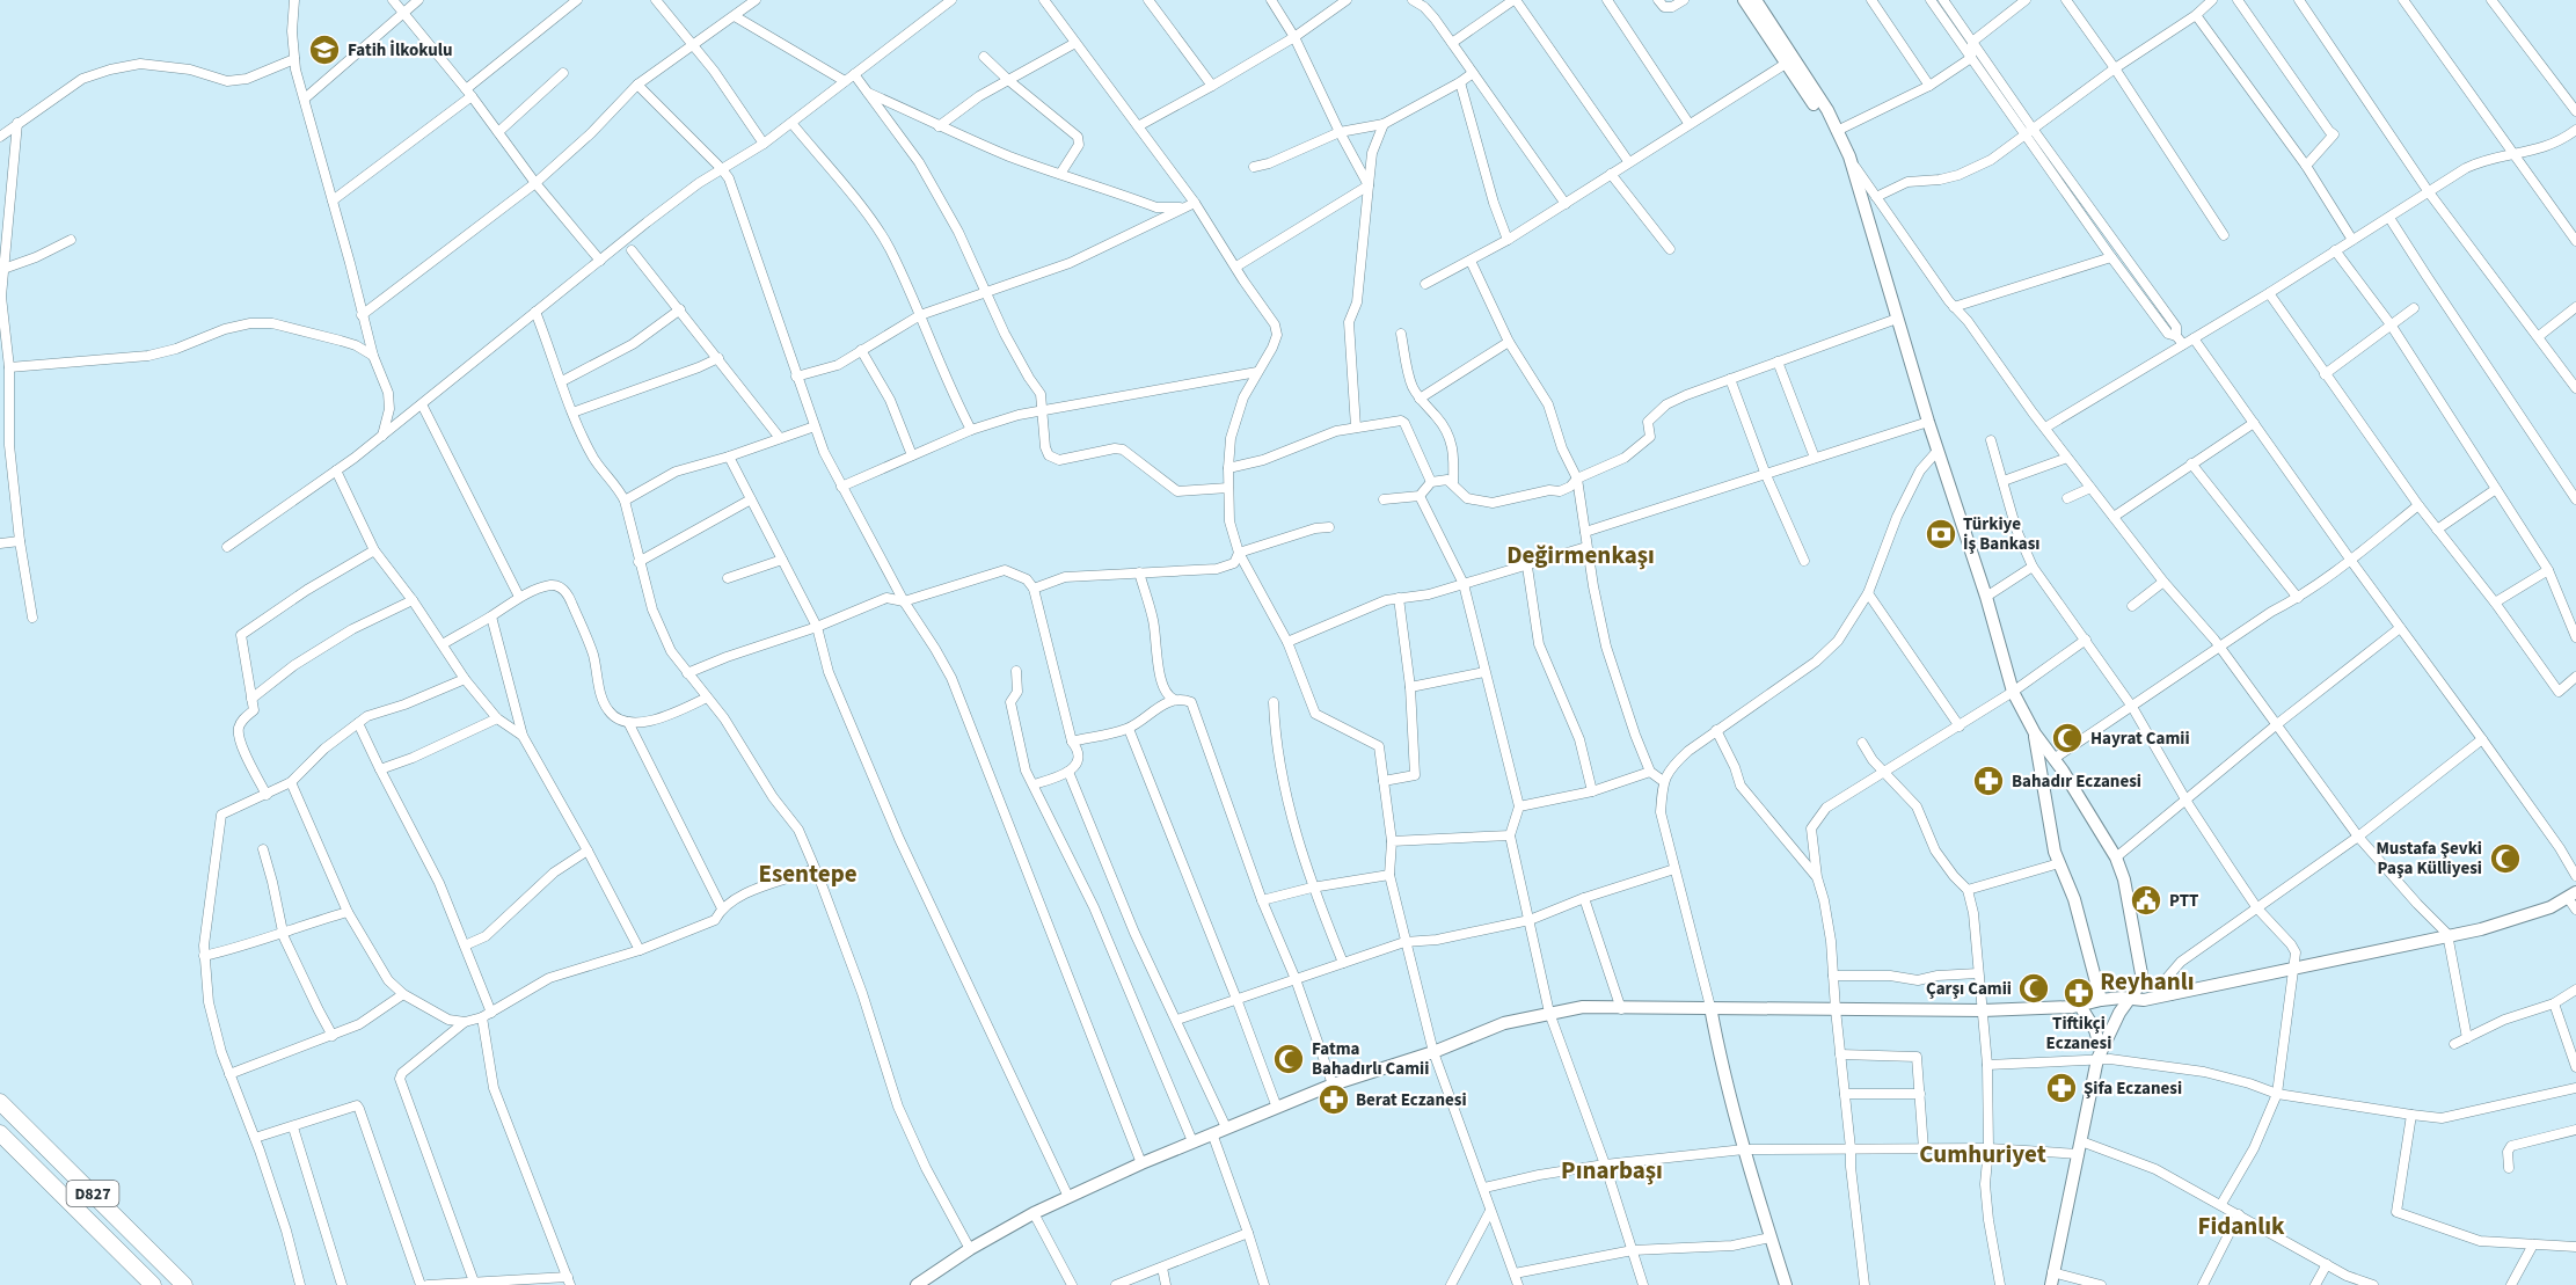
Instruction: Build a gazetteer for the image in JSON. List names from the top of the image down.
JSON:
{
  "streets": {
    "highway": ["D827"]
  },
  "districts": [
    "Değirmenkaşı",
    "Esentepe",
    "Reyhanlı",
    "Cumhuriyet",
    "Pınarbaşı",
    "Fidanlık"
  ],
  "places": {
    "school or university": ["Fatih İlkokulu"],
    "bank": ["Türkiye İş Bankası"],
    "mosque": [
      "Hayrat Camii",
      "Mustafa Şevki Paşa Külliyesi",
      "Çarşı Camii",
      "Fatma Bahadırlı Camii"
    ],
    "pharmacy": [
      "Bahadır Eczanesi",
      "Tiftikçi Eczanesi",
      "Şifa Eczanesi",
      "Berat Eczanesi"
    ],
    "public building": ["PTT"]
  }
}
